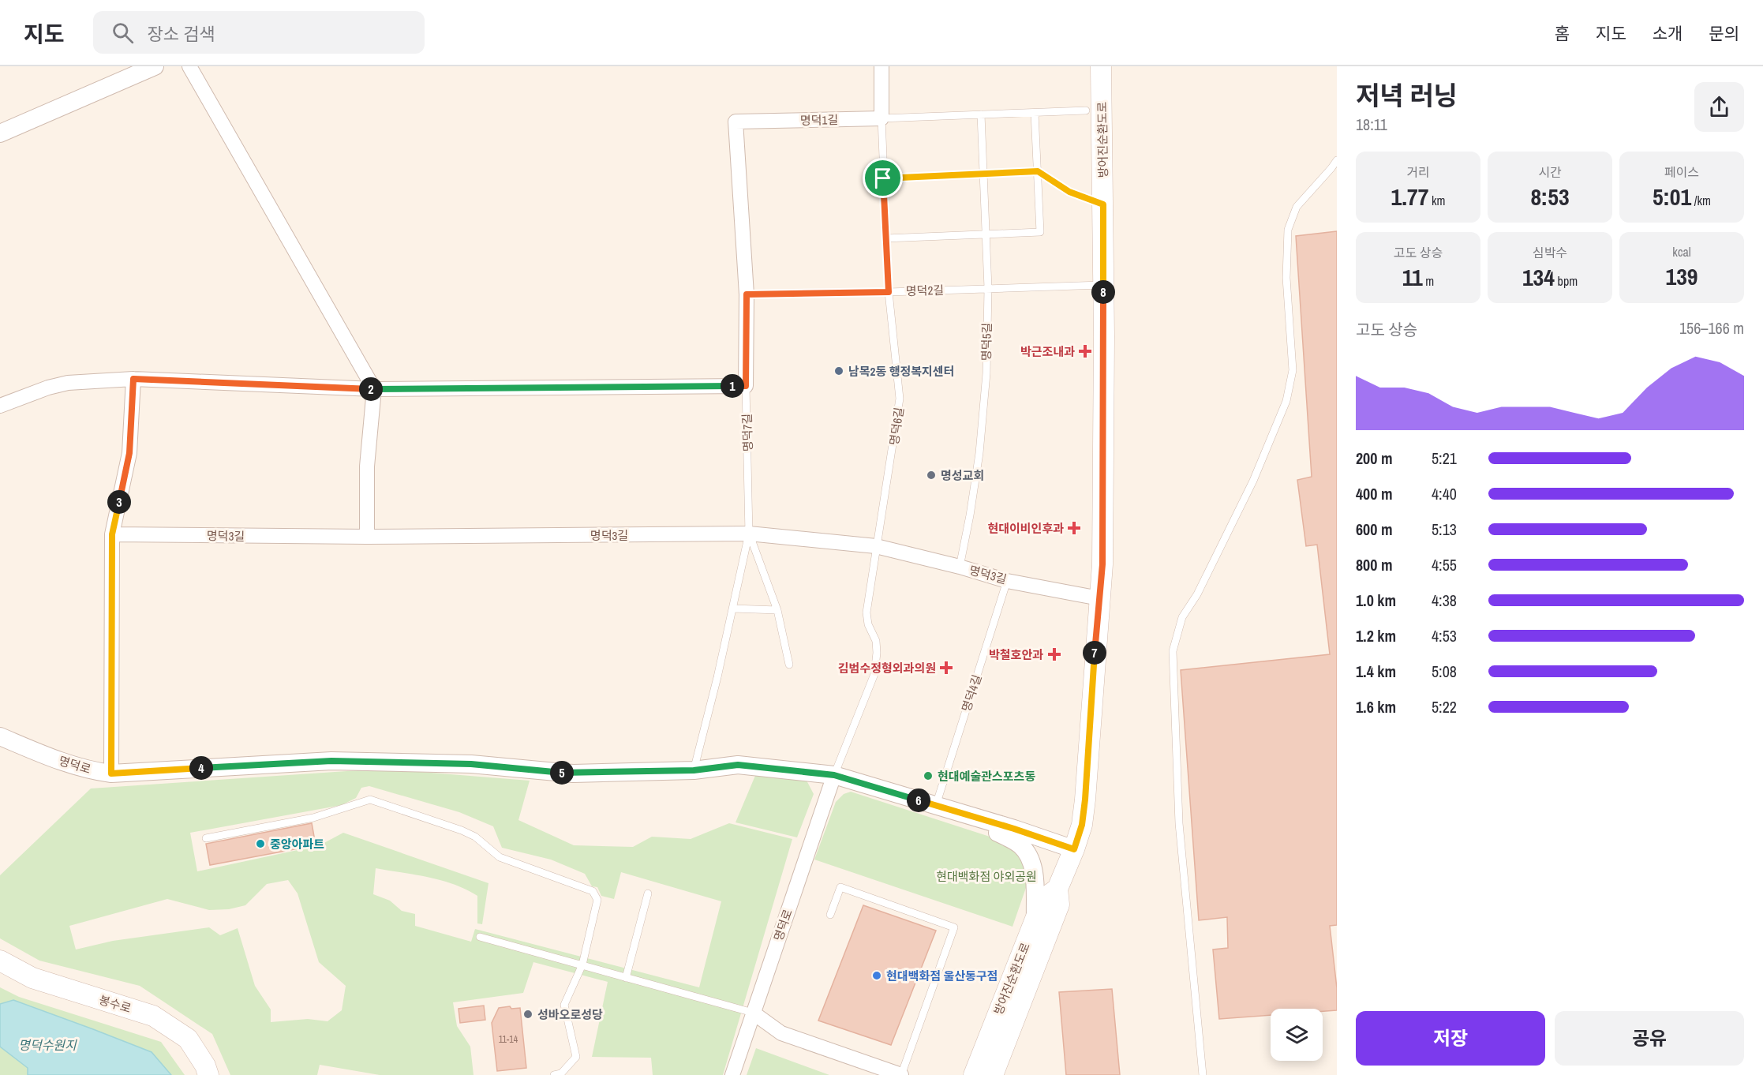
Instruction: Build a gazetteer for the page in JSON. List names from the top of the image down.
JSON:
{
  "streets": {
    "main road": ["방어진순환도로", "봉수로"],
    "street": [
      "명덕1길",
      "명덕6길",
      "명덕3길",
      "명덕로"
    ],
    "lane": [
      "명덕2길",
      "명덕5길",
      "명덕7길",
      "명덕4길"
    ]
  },
  "crossings": [
    ["명덕1길", "명덕2길"],
    ["명덕1길", "명덕5길"],
    ["명덕1길", "명덕6길"],
    ["명덕1길", "명덕7길"],
    ["방어진순환도로", "명덕2길"],
    ["방어진순환도로", "명덕3길"],
    ["방어진순환도로", "명덕로"],
    ["명덕2길", "명덕5길"],
    ["명덕2길", "명덕6길"],
    ["명덕5길", "명덕3길"],
    ["명덕6길", "명덕3길"],
    ["명덕6길", "명덕로"],
    ["명덕7길", "명덕3길"],
    ["명덕7길", "명덕로"],
    ["명덕3길", "명덕4길"],
    ["명덕4길", "명덕로"]
  ],
  "water": ["명덕수원지"],
  "parks": ["현대백화점 야외공원"],
  "places": {
    "health": [
      "박근조내과",
      "현대이비인후과",
      "박철호안과",
      "김범수정형외과의원"
    ],
    "other": [
      "남목2동 행정복지센터",
      "명성교회",
      "현대예술관스포츠동",
      "중앙아파트",
      "현대백화점 울산동구점",
      "성바오로성당"
    ]
  },
  "house_numbers": ["11-14"],
  "page": {
    "header": "지도",
    "search": "장소 검색",
    "nav": [
      "홈",
      "지도",
      "소개",
      "문의"
    ],
    "heading": ["저녁 러닝", "18:11"],
    "stats": [
      ["거리", "1.77 km"],
      ["시간", "8:53"],
      ["페이스", "5:01 /km"],
      ["고도 상승", "11 m"],
      ["심박수", "134 bpm"],
      ["kcal", "139"]
    ],
    "pins": [
      "8",
      "1",
      "2",
      "3",
      "7",
      "4",
      "5",
      "6"
    ],
    "chart": ["고도 상승", "156–166 m"],
    "list": [
      {
        "name": "200 m",
        "note": "5:21"
      },
      {
        "name": "400 m",
        "note": "4:40"
      },
      {
        "name": "600 m",
        "note": "5:13"
      },
      {
        "name": "800 m",
        "note": "4:55"
      },
      {
        "name": "1.0 km",
        "note": "4:38"
      },
      {
        "name": "1.2 km",
        "note": "4:53"
      },
      {
        "name": "1.4 km",
        "note": "5:08"
      },
      {
        "name": "1.6 km",
        "note": "5:22"
      }
    ],
    "buttons": ["저장", "공유"]
  }
}
